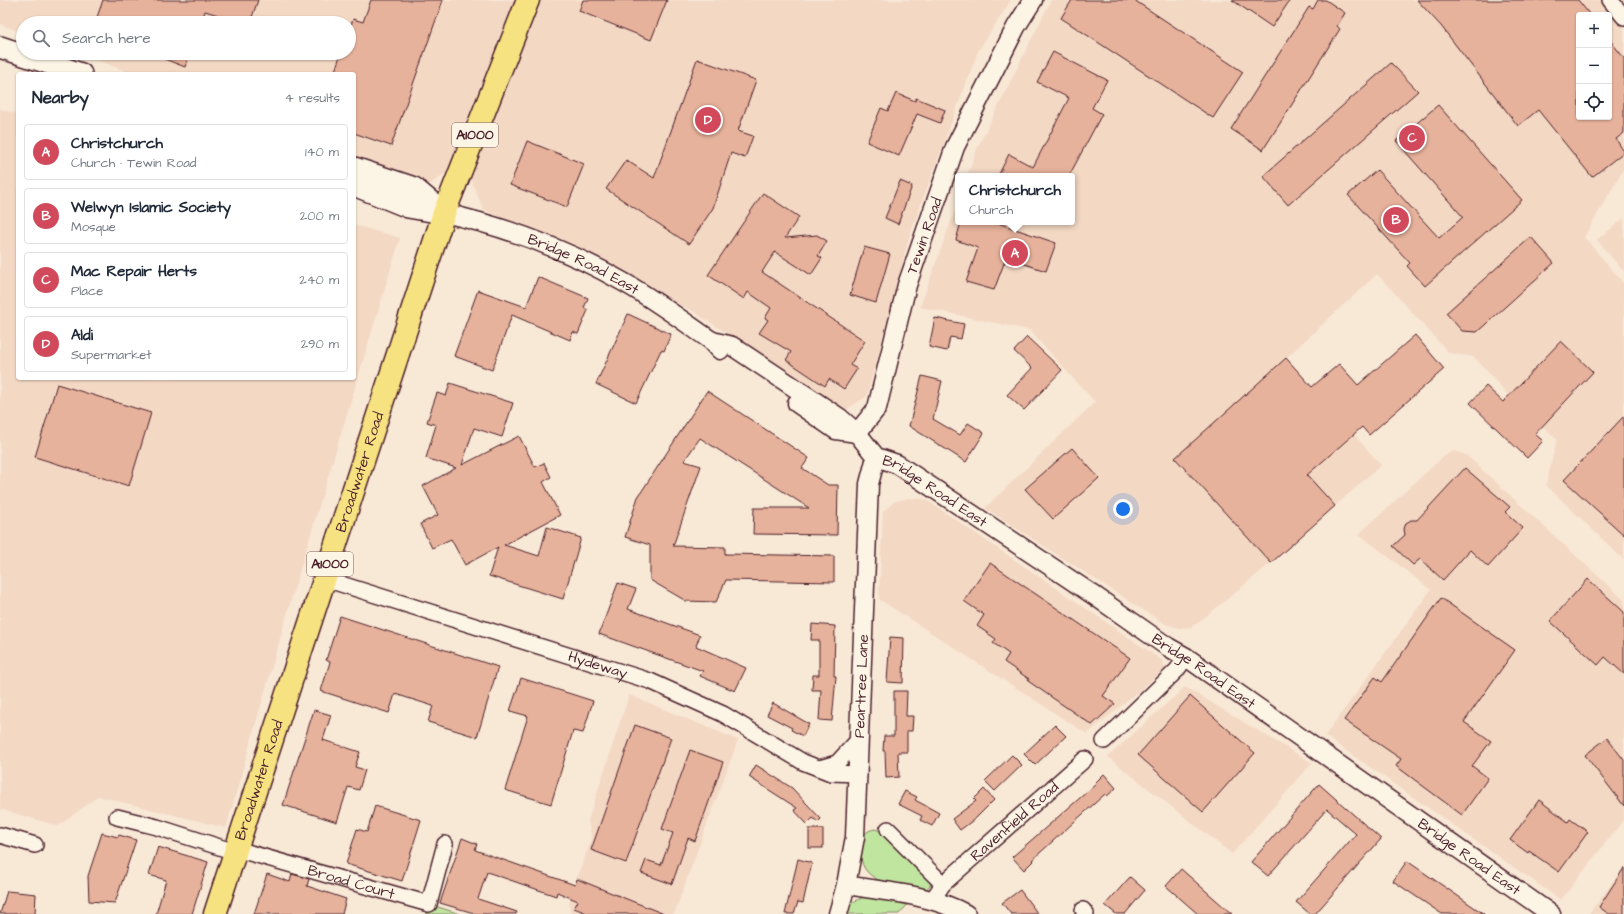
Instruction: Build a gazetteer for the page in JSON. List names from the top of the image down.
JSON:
{
  "streets": {
    "main road": ["A1000", "Broadwater Road"],
    "street": [
      "Tewin Road",
      "Bridge Road East",
      "Hydeway",
      "Peartree Lane",
      "Ravenfield Road",
      "Broad Court"
    ]
  },
  "crossings": [
    ["A1000", "Bridge Road East"],
    ["A1000", "Broadwater Road"],
    ["Tewin Road", "Bridge Road East"],
    ["Bridge Road East", "Broadwater Road"],
    ["Bridge Road East", "Peartree Lane"],
    ["Broadwater Road", "Hydeway"],
    ["Broadwater Road", "Broad Court"],
    ["Hydeway", "Peartree Lane"]
  ],
  "page": {
    "map_buttons": ["+", "−"],
    "search": "Search here",
    "heading": ["Nearby", "4 results"],
    "pins": [
      "D",
      "C",
      "B",
      "A"
    ],
    "list": [
      {
        "mark": "A",
        "name": "Christchurch",
        "note": "Church · Tewin Road",
        "value": "140 m"
      },
      {
        "mark": "B",
        "name": "Welwyn Islamic Society",
        "note": "Mosque",
        "value": "200 m"
      },
      {
        "mark": "C",
        "name": "Mac Repair Herts",
        "note": "Place",
        "value": "240 m"
      },
      {
        "mark": "D",
        "name": "Aldi",
        "note": "Supermarket",
        "value": "290 m"
      }
    ],
    "popup": ["Christchurch", "Church"]
  }
}
